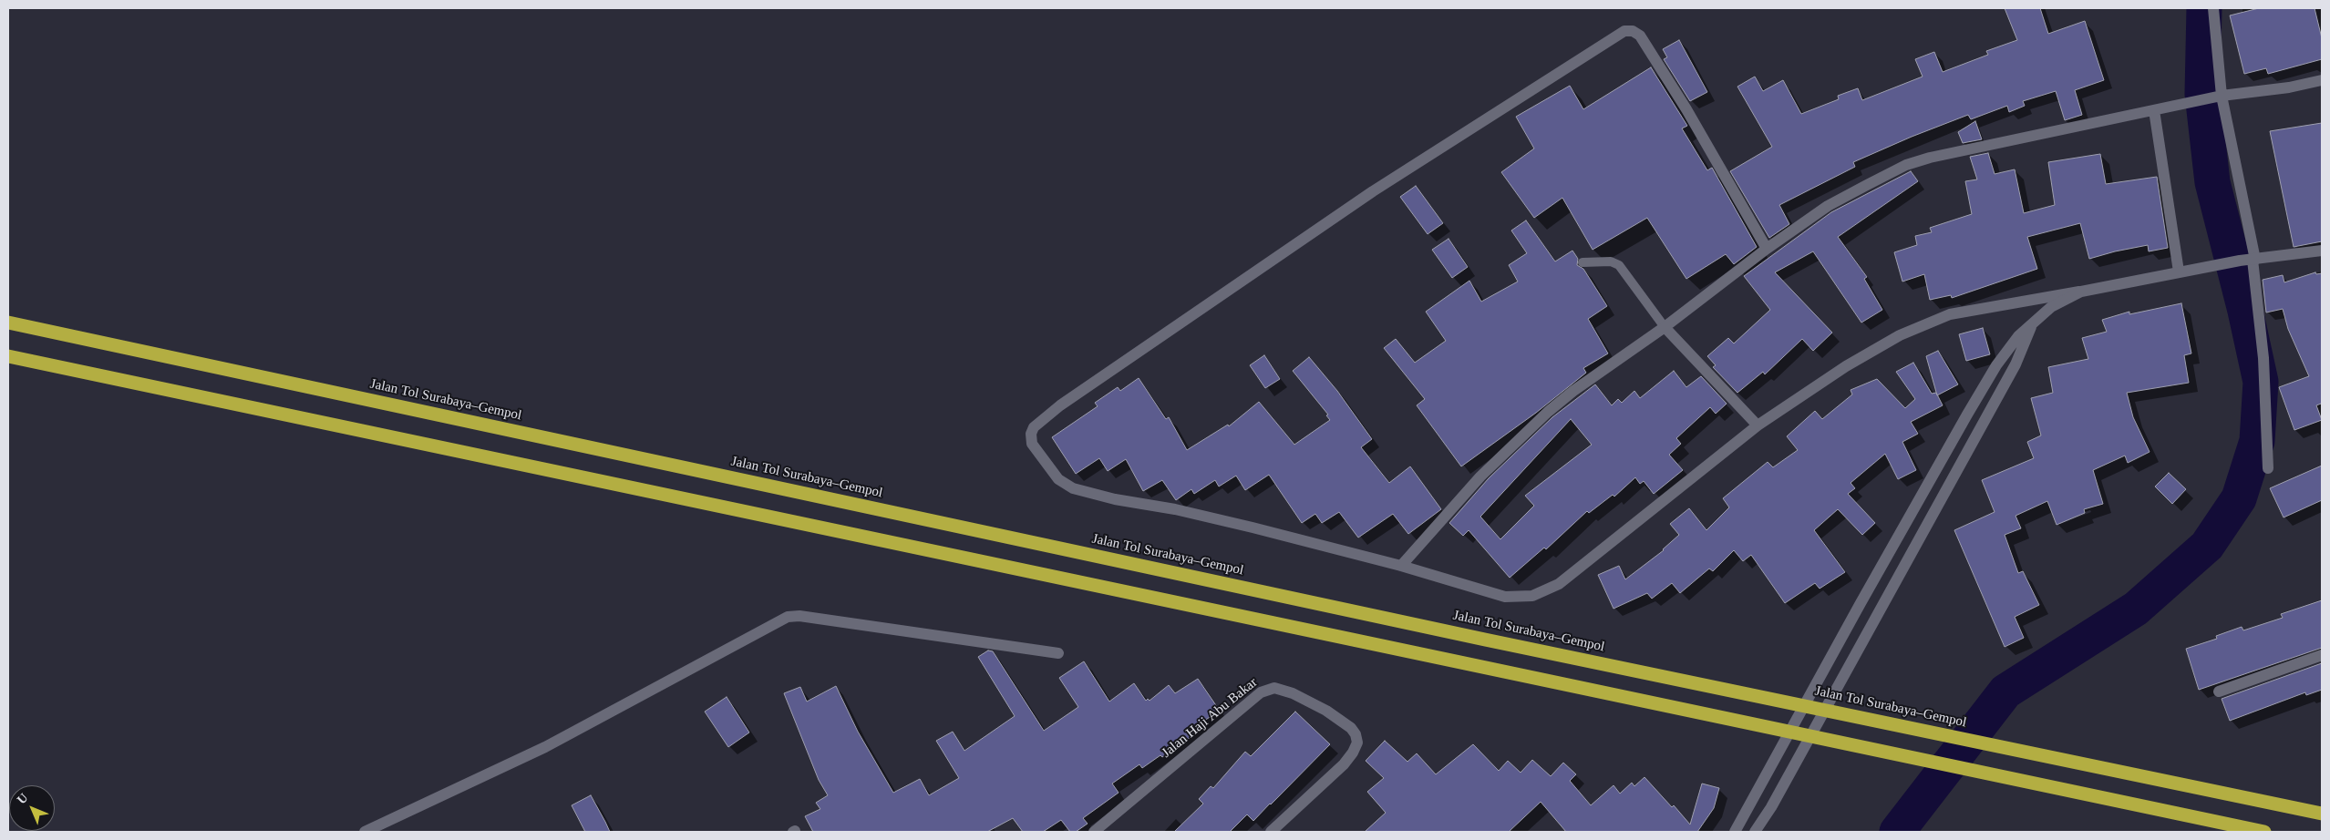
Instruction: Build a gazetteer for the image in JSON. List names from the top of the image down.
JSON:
{
  "streets": {
    "highway": ["Jalan Tol Surabaya–Gempol"],
    "street": ["Jalan Haji Abu Bakar"]
  },
  "north": "top left"
}
